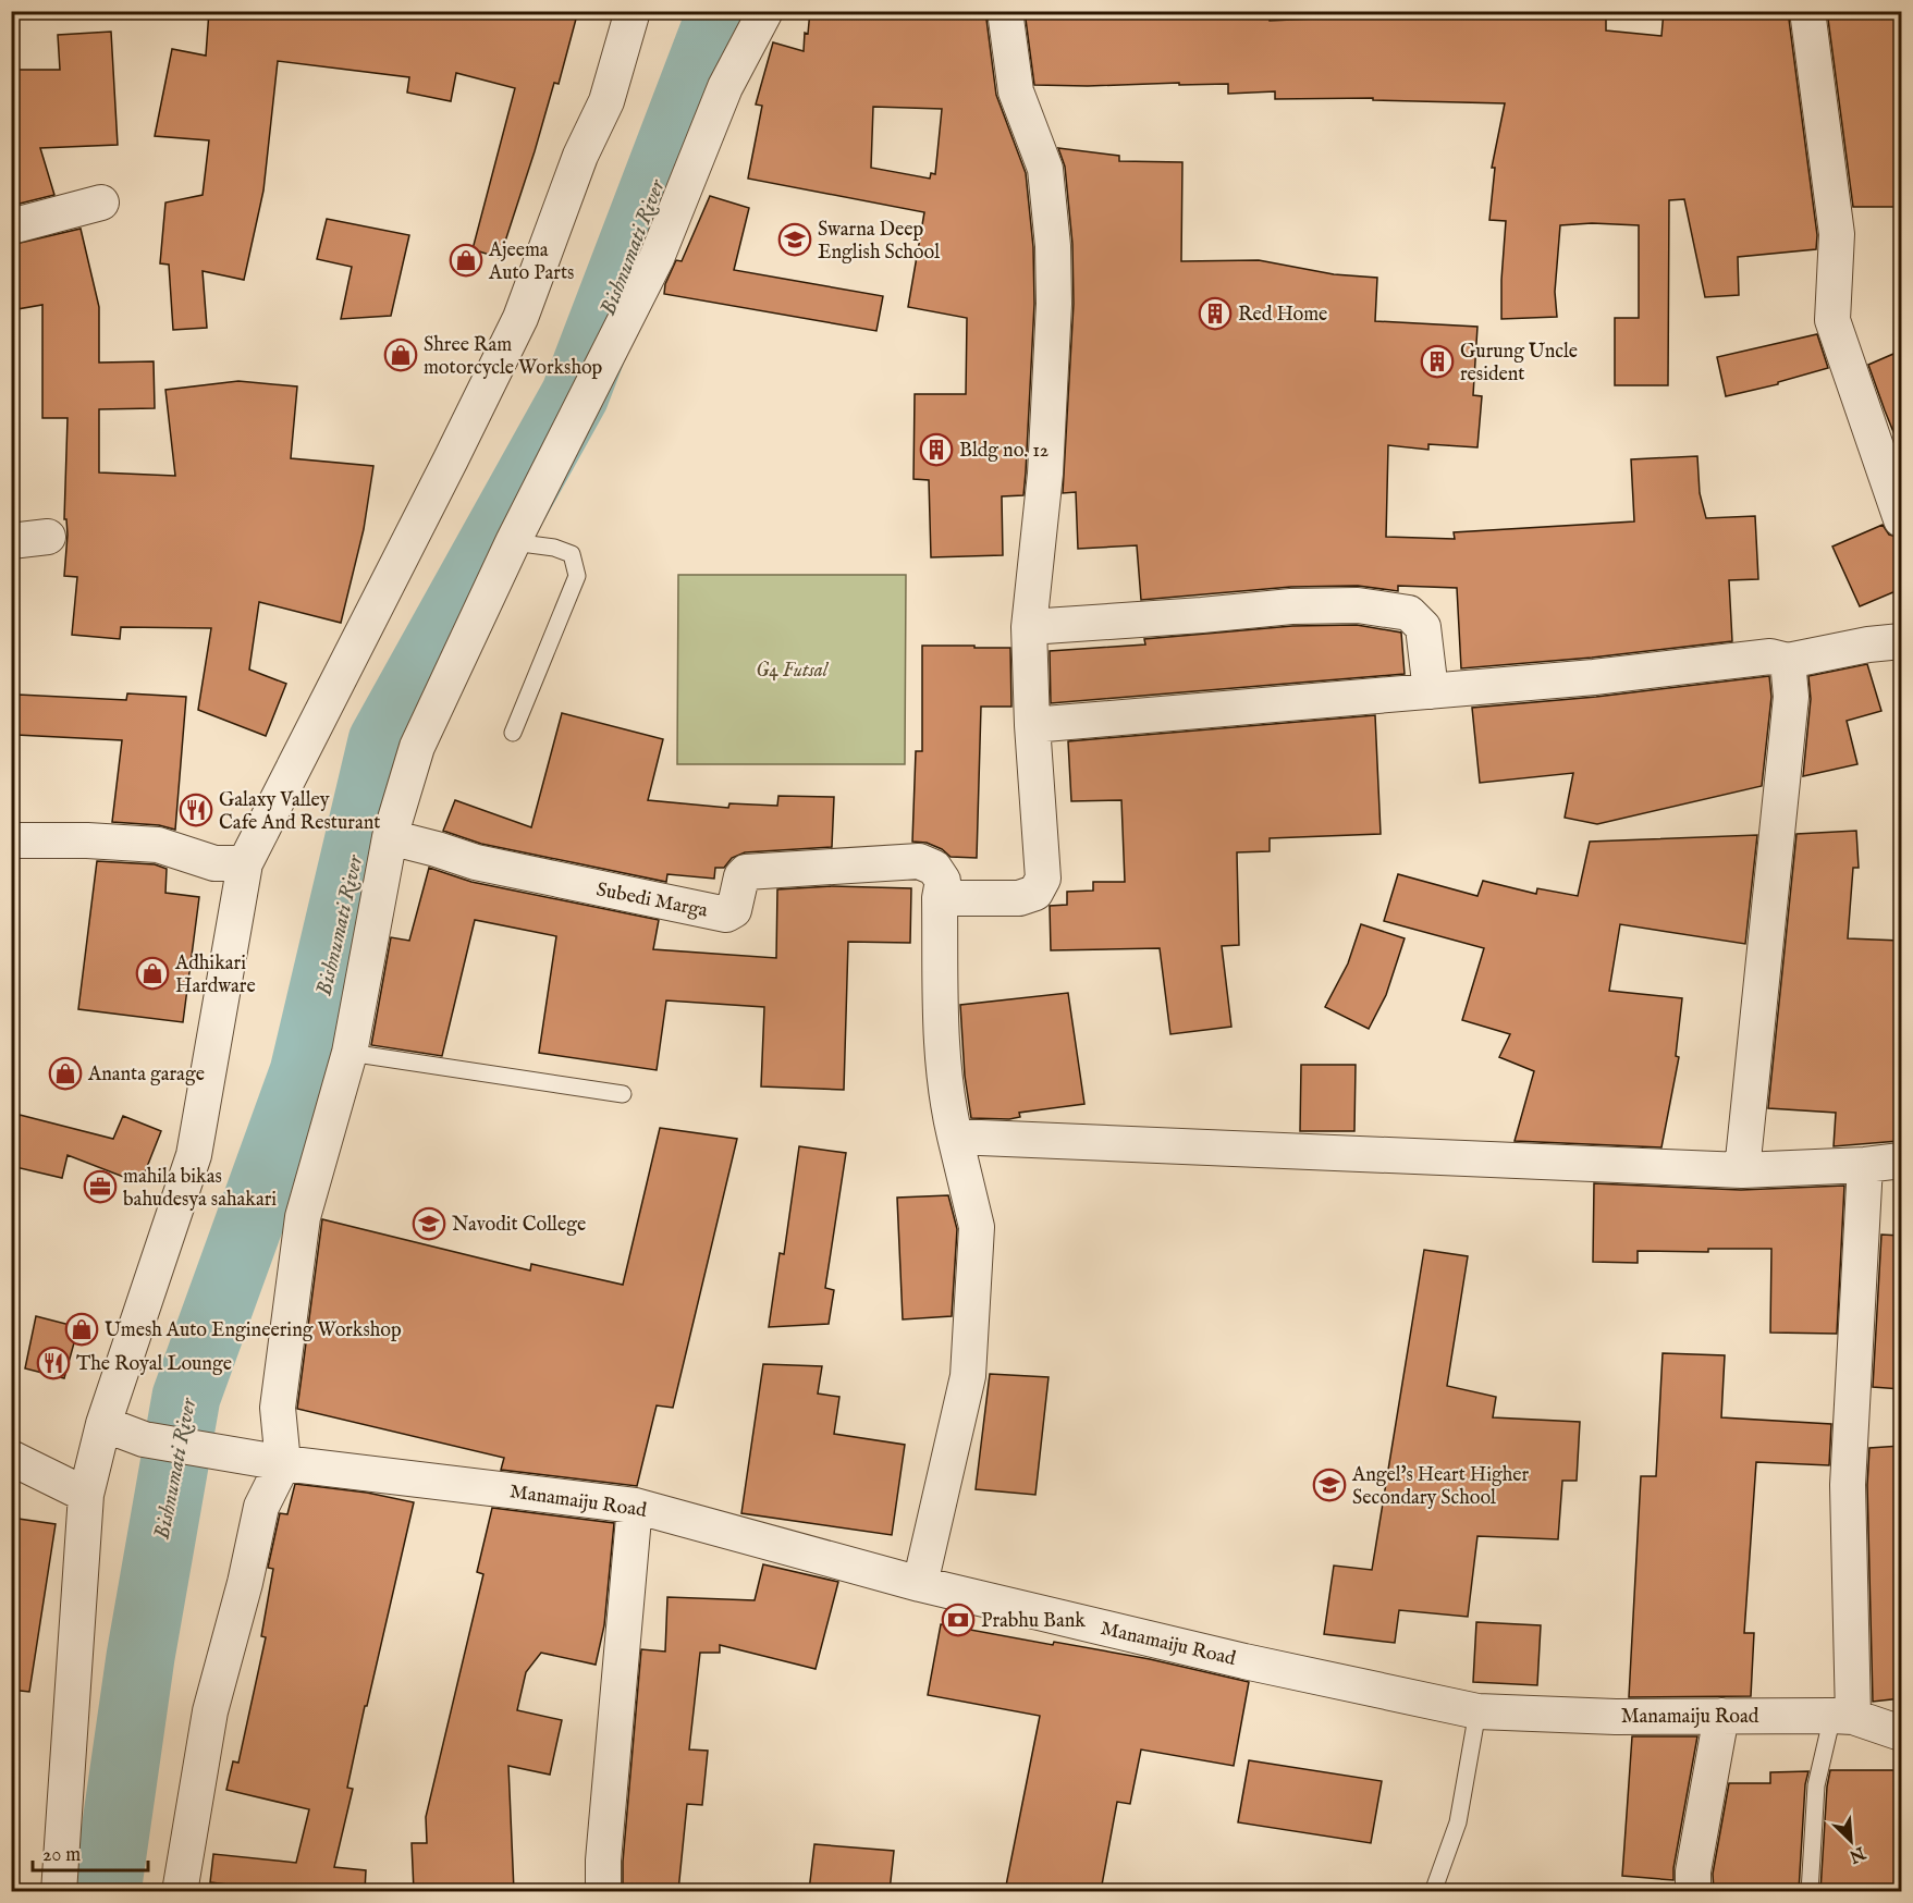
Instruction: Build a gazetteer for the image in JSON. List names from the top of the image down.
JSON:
{
  "streets": {
    "street": ["Subedi Marga", "Manamaiju Road"]
  },
  "water": ["Bishnumati River"],
  "parks": ["G4 Futsal"],
  "places": {
    "school or university": ["Swarna Deep English School", "Navodit College", "Angel's Heart Higher Secondary School"],
    "shop": [
      "Ajeema Auto Parts",
      "Shree Ram motorcycle Workshop",
      "Adhikari Hardware",
      "Ananta garage",
      "Umesh Auto Engineering Workshop"
    ],
    "building": ["Red Home", "Gurung Uncle resident", "Bldg no. 12"],
    "restaurant": ["Galaxy Valley Cafe And Resturant", "The Royal Lounge"],
    "office": ["mahila bikas bahudesya sahakari"],
    "bank": ["Prabhu Bank"]
  },
  "scale_bar": "20 m",
  "north": "bottom right"
}
